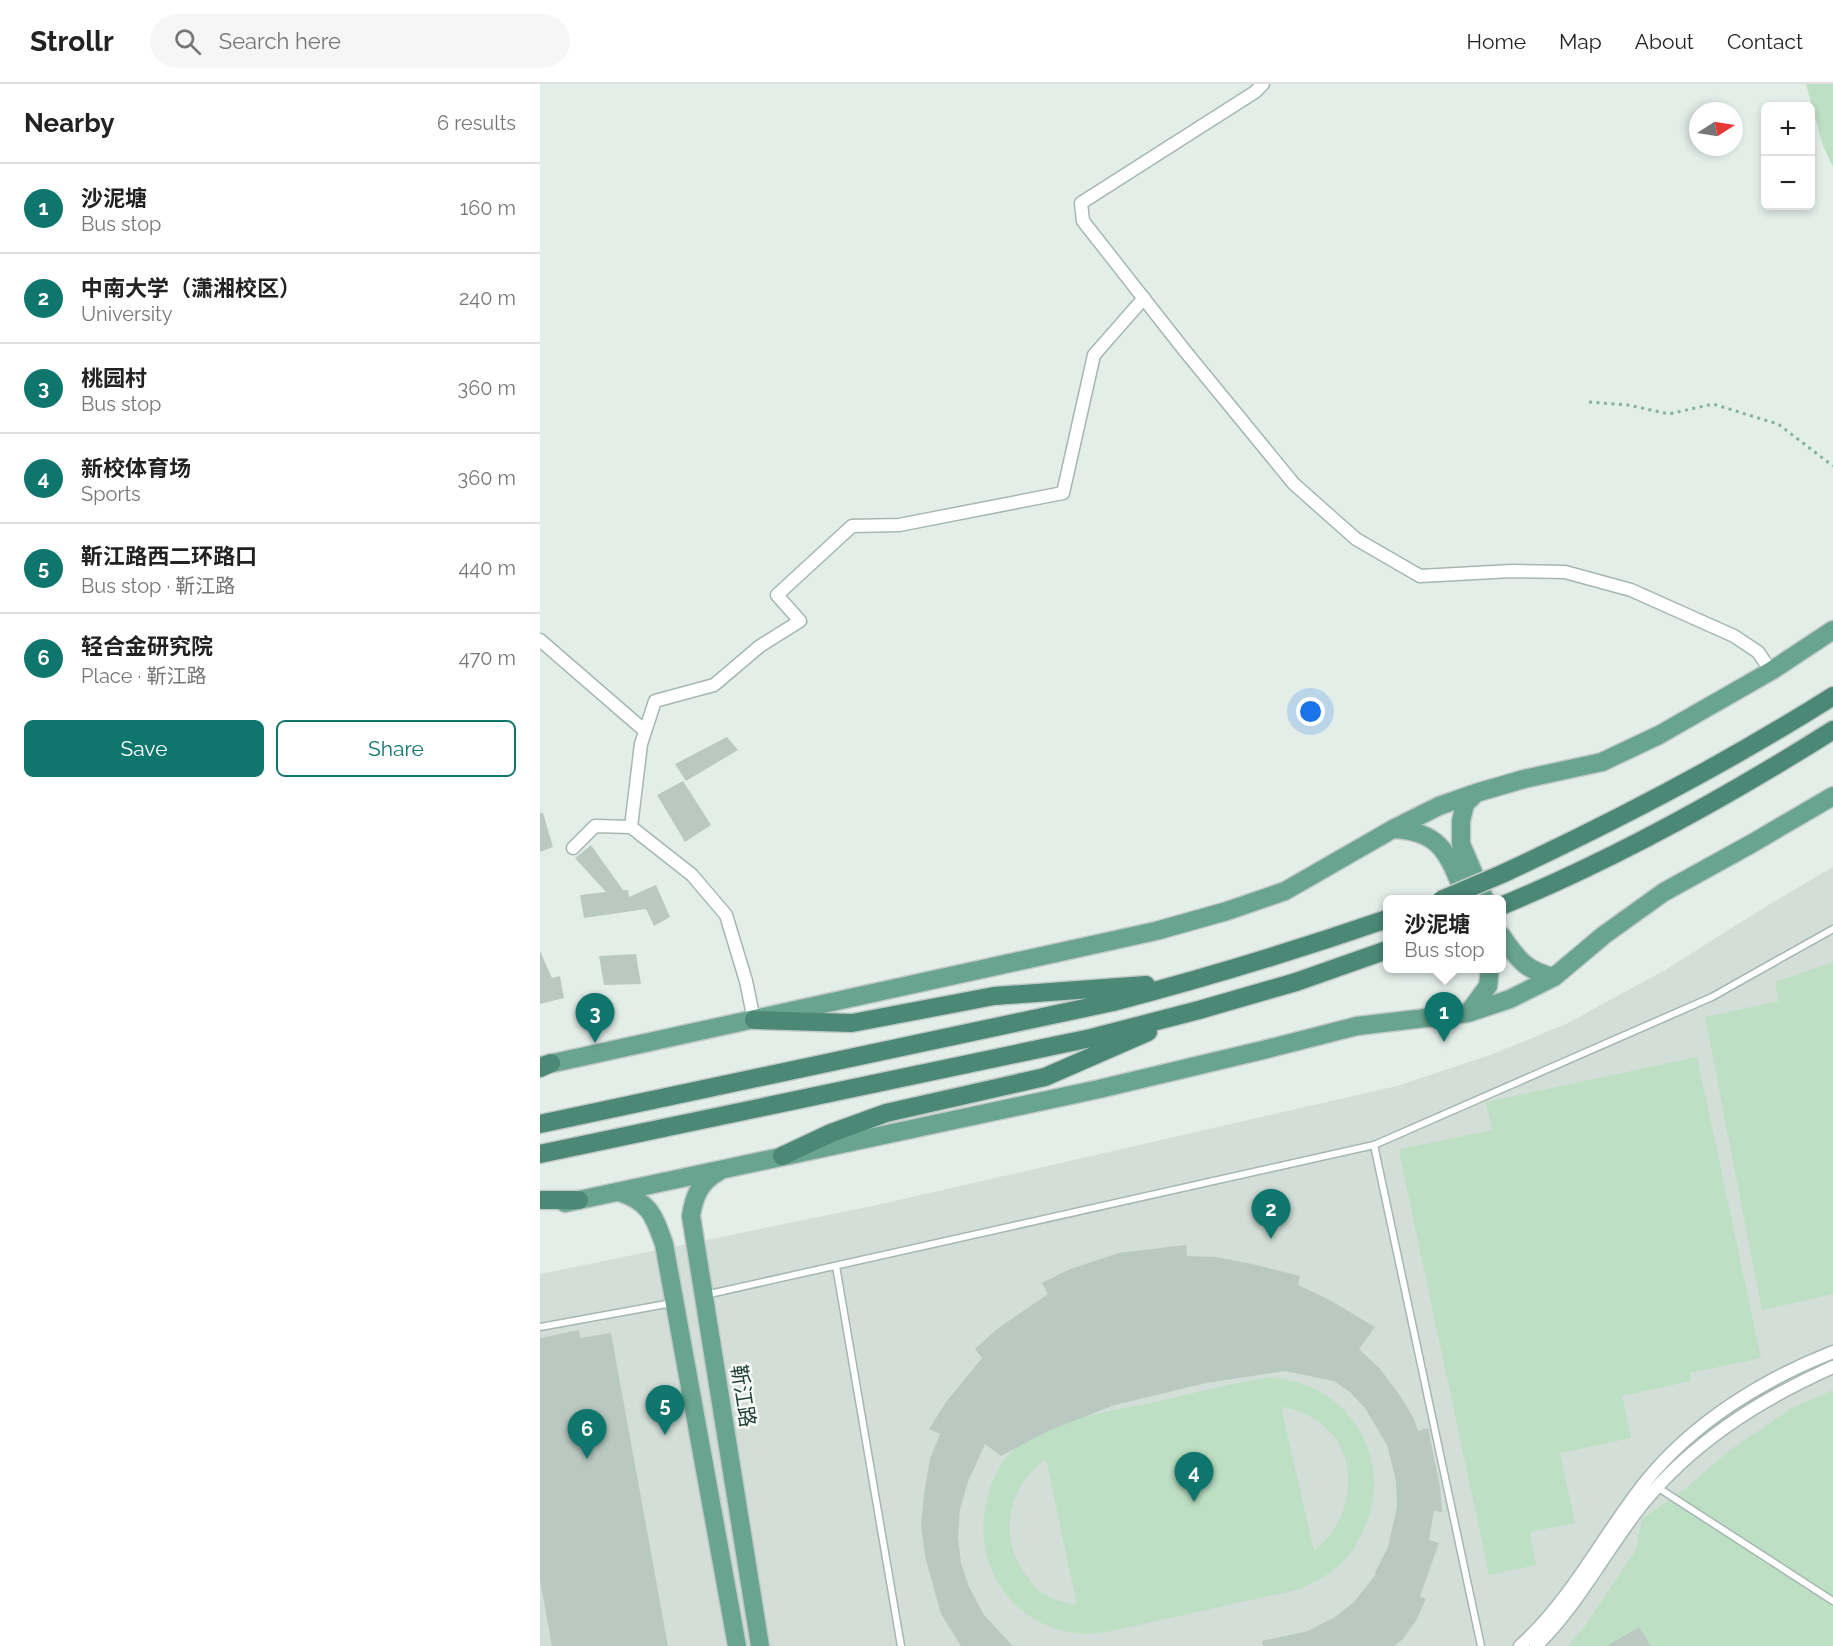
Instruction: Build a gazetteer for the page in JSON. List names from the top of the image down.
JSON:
{
  "streets": {
    "main road": ["靳江路"]
  },
  "north": "right",
  "page": {
    "header": "Strollr",
    "search": "Search here",
    "nav": [
      "Home",
      "Map",
      "About",
      "Contact"
    ],
    "heading": ["Nearby", "6 results"],
    "map_buttons": ["+", "−"],
    "list": [
      {
        "mark": "1",
        "name": "沙泥塘",
        "note": "Bus stop",
        "value": "160 m"
      },
      {
        "mark": "2",
        "name": "中南大学（潇湘校区）",
        "note": "University",
        "value": "240 m"
      },
      {
        "mark": "3",
        "name": "桃园村",
        "note": "Bus stop",
        "value": "360 m"
      },
      {
        "mark": "4",
        "name": "新校体育场",
        "note": "Sports",
        "value": "360 m"
      },
      {
        "mark": "5",
        "name": "靳江路西二环路口",
        "note": "Bus stop · 靳江路",
        "value": "440 m"
      },
      {
        "mark": "6",
        "name": "轻合金研究院",
        "note": "Place · 靳江路",
        "value": "470 m"
      }
    ],
    "buttons": ["Save", "Share"],
    "popup": ["沙泥塘", "Bus stop"],
    "pins": [
      "1",
      "3",
      "2",
      "5",
      "6",
      "4"
    ]
  }
}
